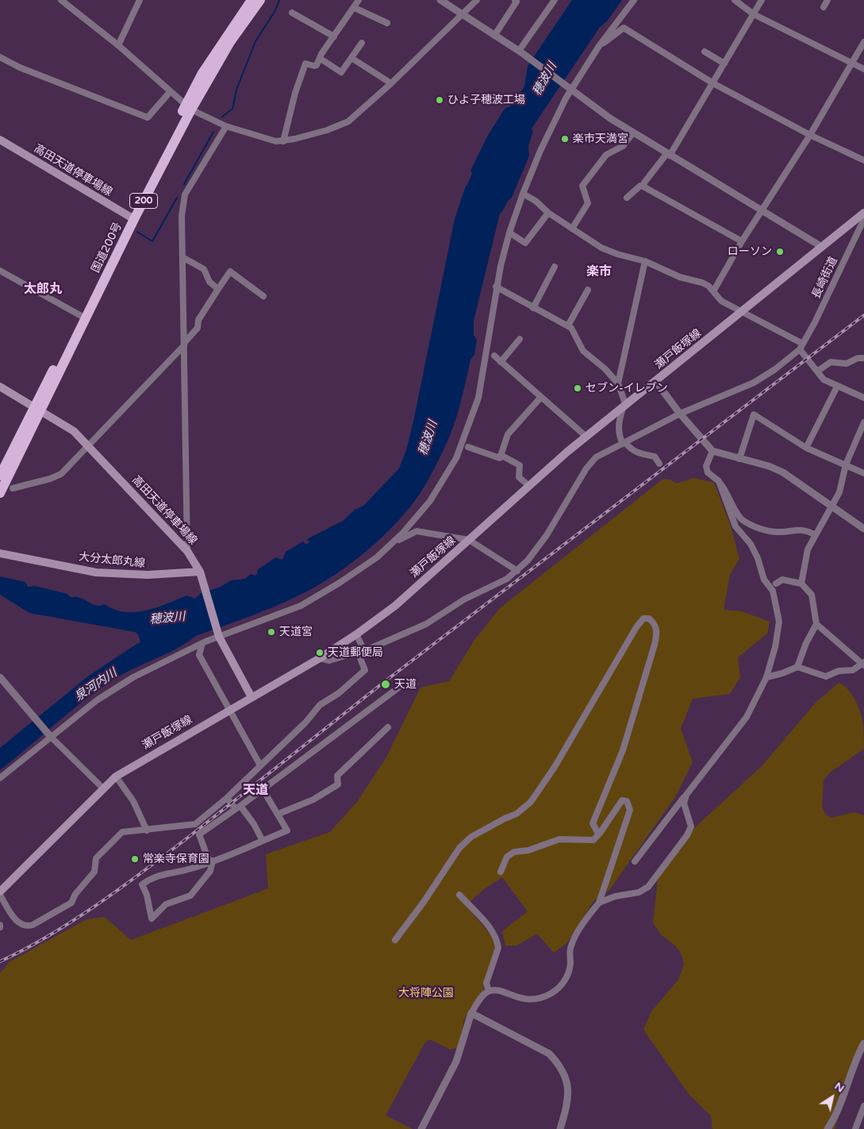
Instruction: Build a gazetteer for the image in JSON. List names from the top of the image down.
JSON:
{
  "streets": {
    "highway": ["200", "国道200号"],
    "main road": ["高田天道停車場線", "瀬戸飯塚線", "大分太郎丸線"],
    "street": ["長崎街道"]
  },
  "crossings": [
    ["高田天道停車場線", "国道200号"],
    ["高田天道停車場線", "瀬戸飯塚線"],
    ["高田天道停車場線", "大分太郎丸線"],
    ["長崎街道", "瀬戸飯塚線"]
  ],
  "districts": ["楽市", "太郎丸", "天道"],
  "water": ["穂波川", "泉河内川"],
  "parks": ["大将陣公園"],
  "places": [
    "ひよ子穂波工場",
    "楽市天満宮",
    "ローソン",
    "セブン-イレブン",
    "天道宮",
    "天道郵便局",
    "天道",
    "常楽寺保育園"
  ],
  "north": "top right"
}
